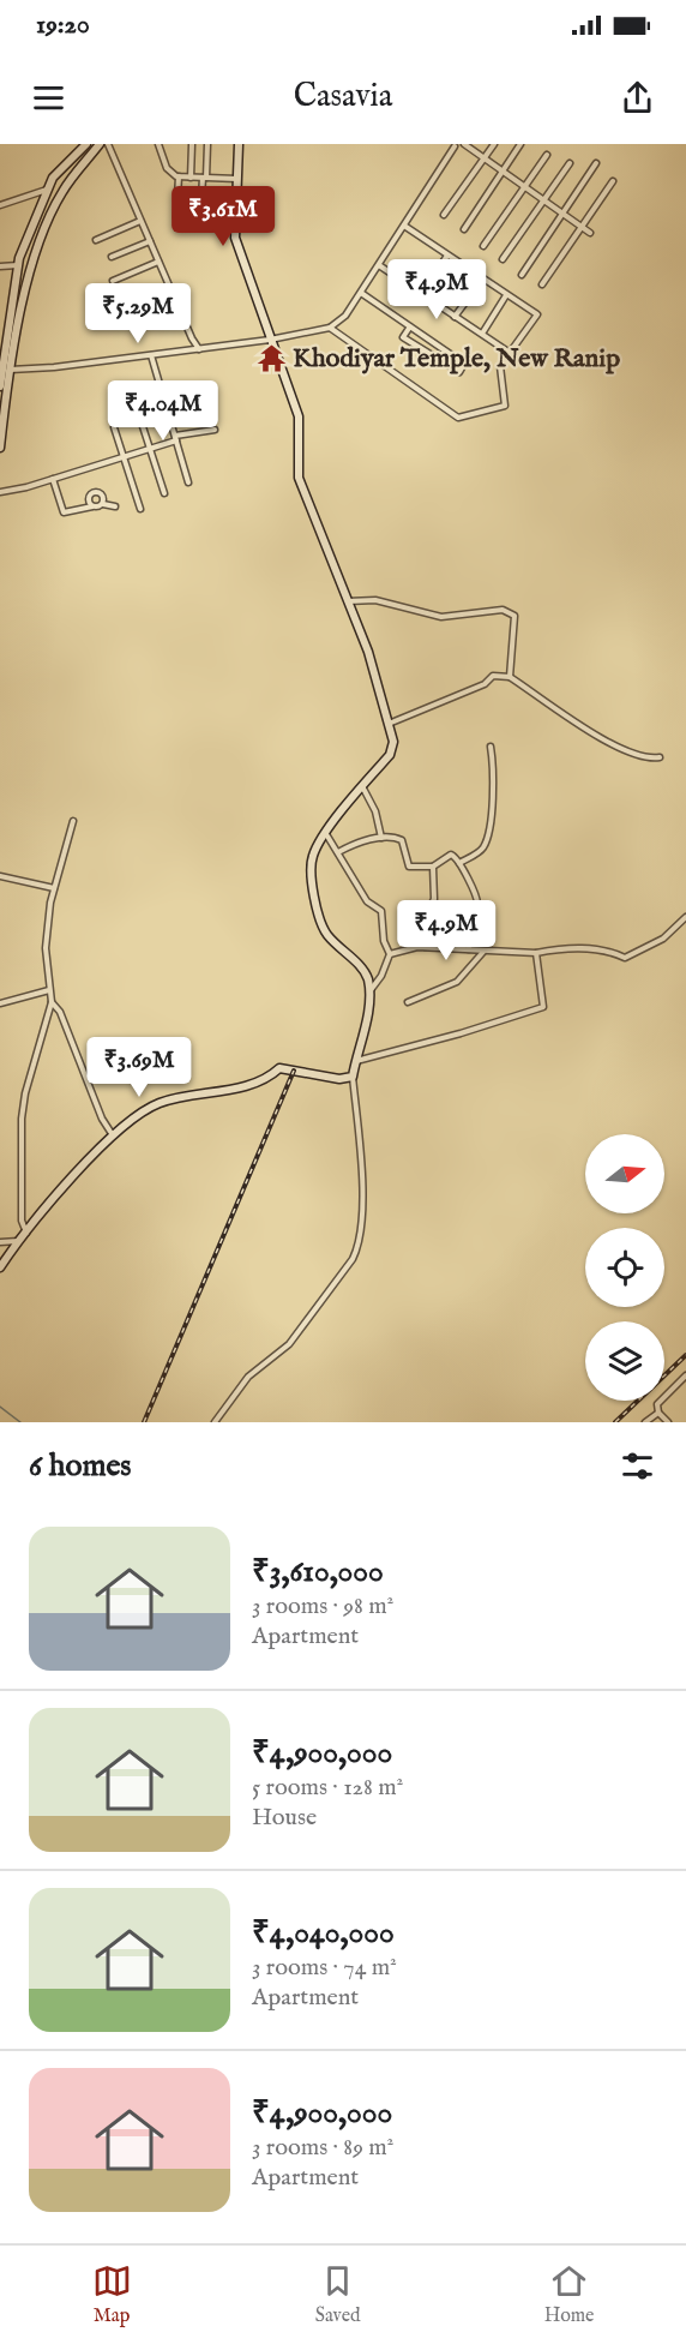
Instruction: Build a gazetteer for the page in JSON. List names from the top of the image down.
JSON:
{
  "places": {
    "temple": ["Khodiyar Temple, New Ranip"]
  },
  "north": "right",
  "page": {
    "status": "19:20",
    "header": "Casavia",
    "price": [
      "₹3.61M",
      "₹4.9M",
      "₹5.29M",
      "₹4.04M",
      "₹4.9M",
      "₹3.69M"
    ],
    "heading": "6 homes",
    "list": [
      {
        "name": "₹3,610,000",
        "note": "3 rooms · 98 m² · Apartment"
      },
      {
        "name": "₹4,900,000",
        "note": "5 rooms · 128 m² · House"
      },
      {
        "name": "₹4,040,000",
        "note": "3 rooms · 74 m² · Apartment"
      },
      {
        "name": "₹4,900,000",
        "note": "3 rooms · 89 m² · Apartment"
      }
    ],
    "tabs": ["Map", "Saved", "Home"]
  }
}
